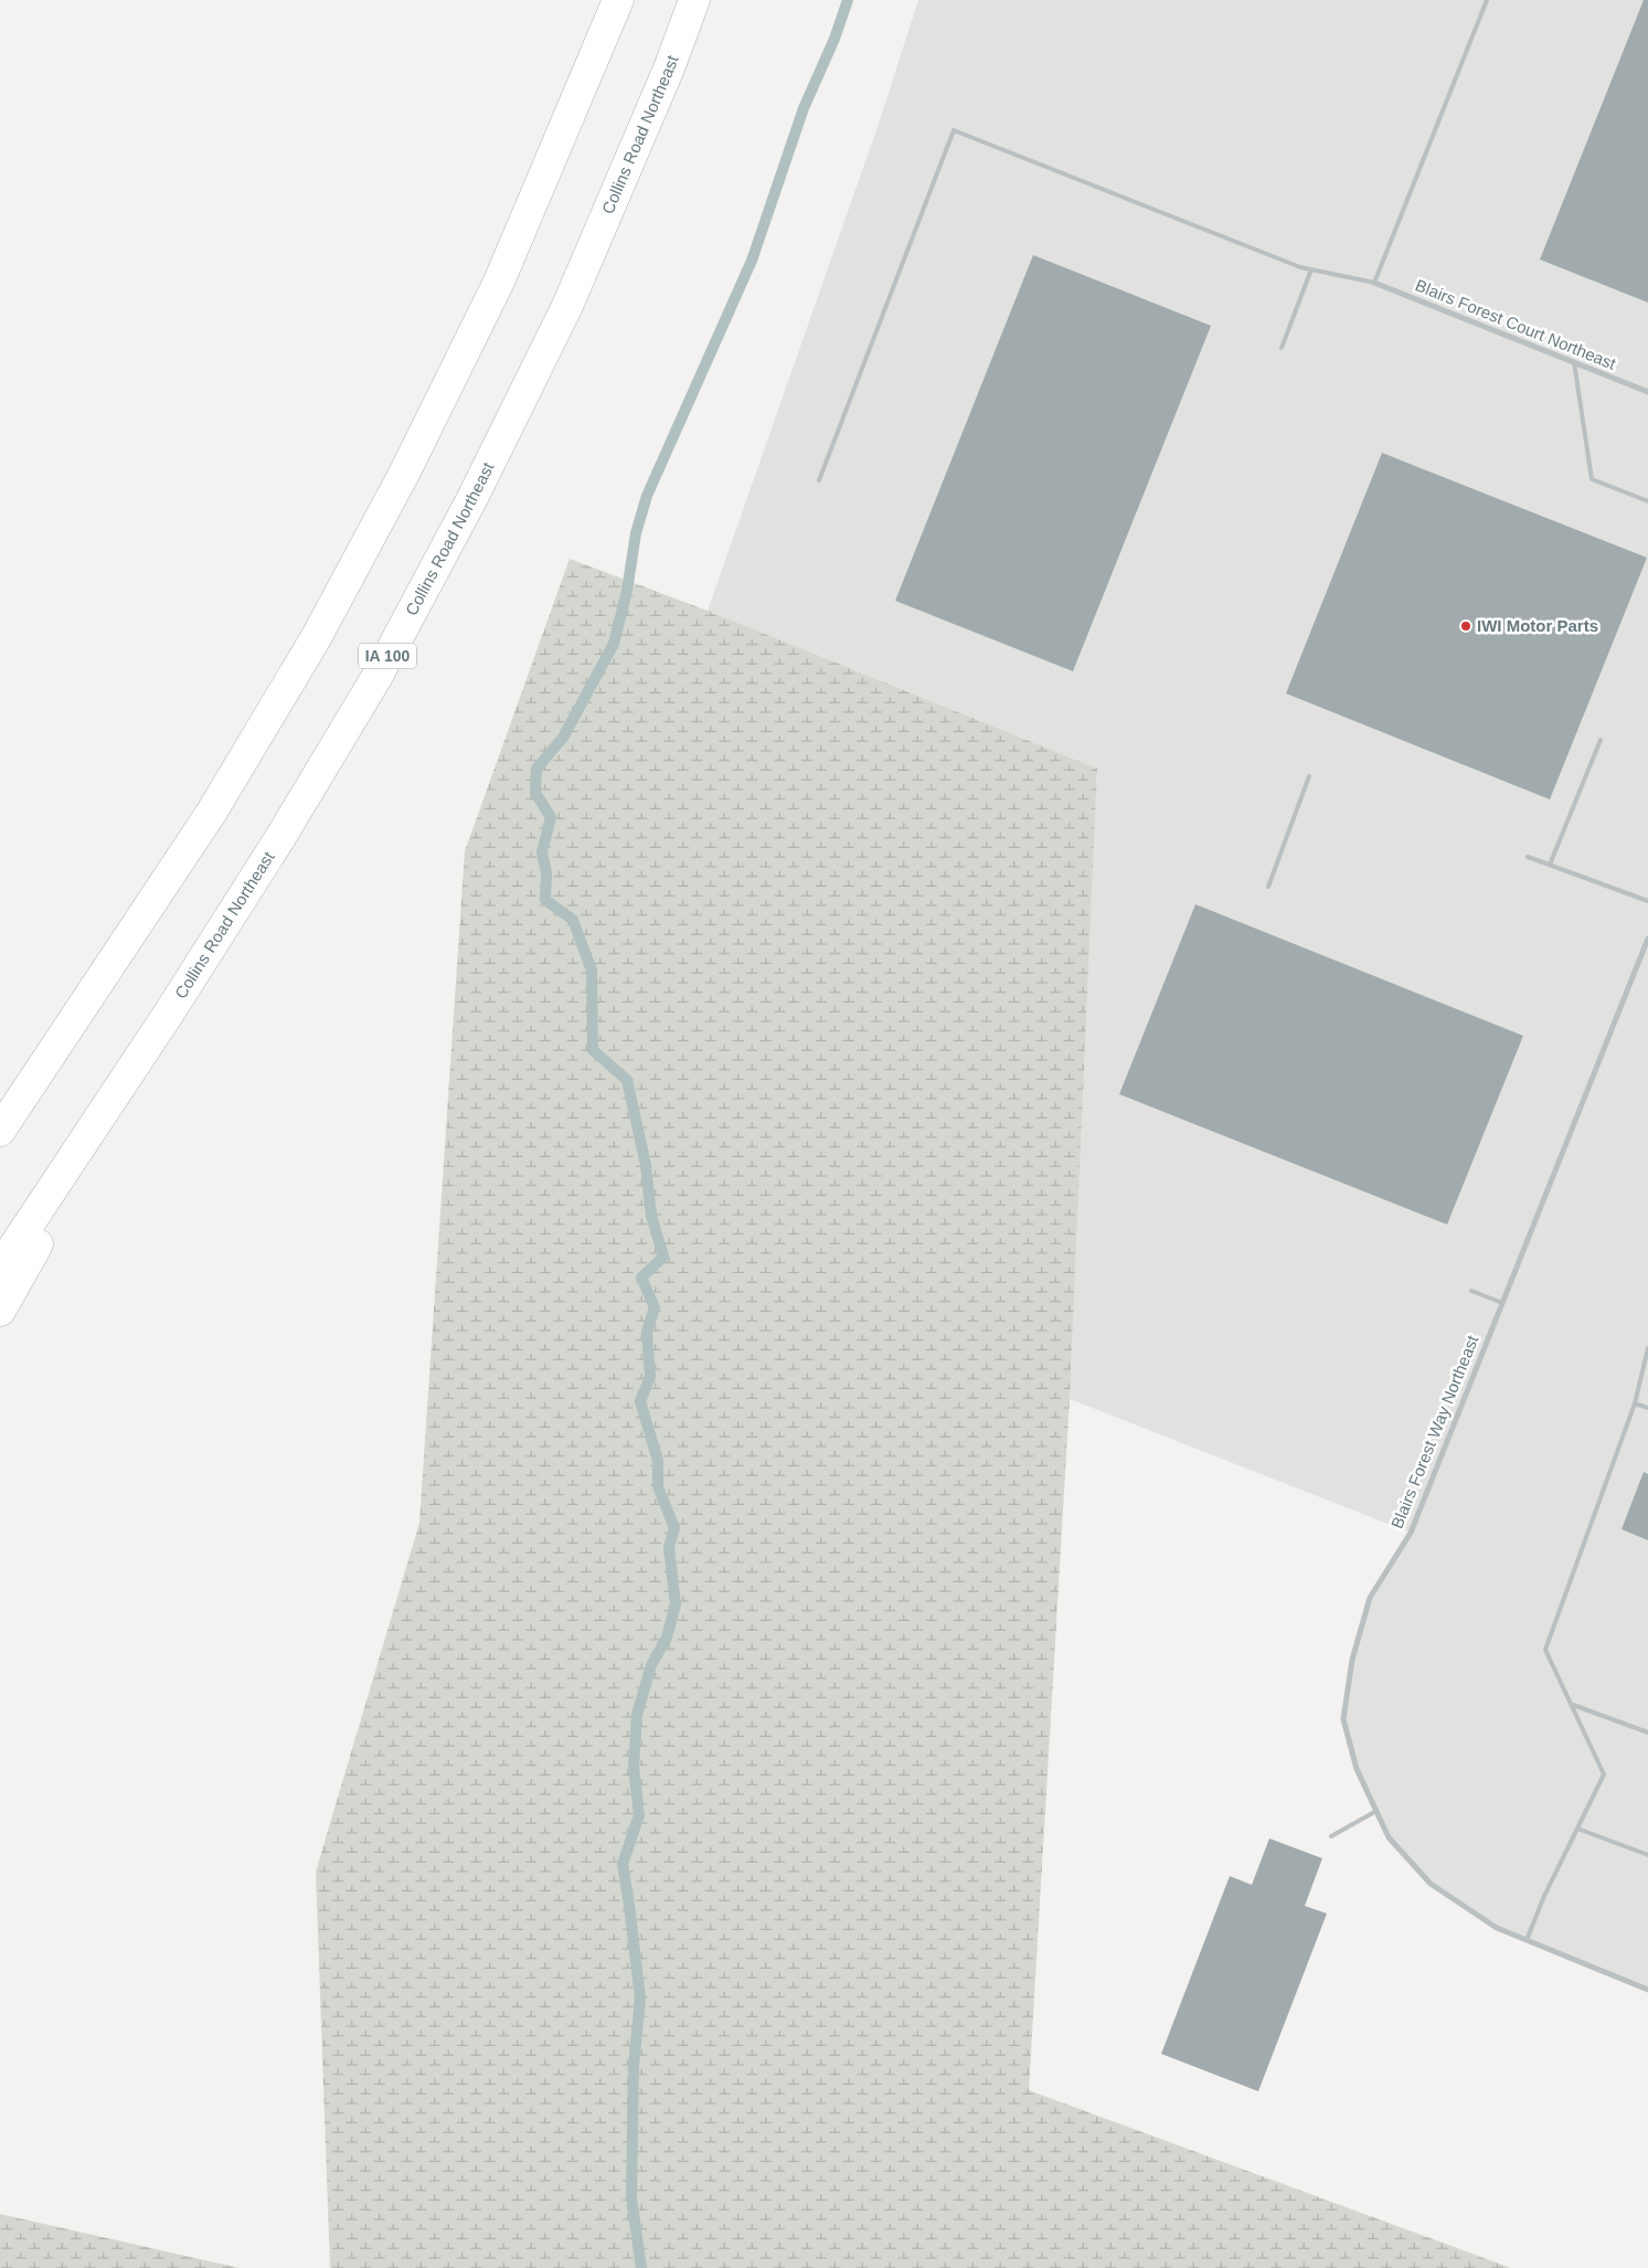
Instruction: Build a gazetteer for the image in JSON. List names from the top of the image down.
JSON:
{
  "streets": {
    "highway": ["Collins Road Northeast", "IA 100"],
    "street": ["Blairs Forest Court Northeast", "Blairs Forest Way Northeast"]
  },
  "places": ["IWI Motor Parts"]
}
